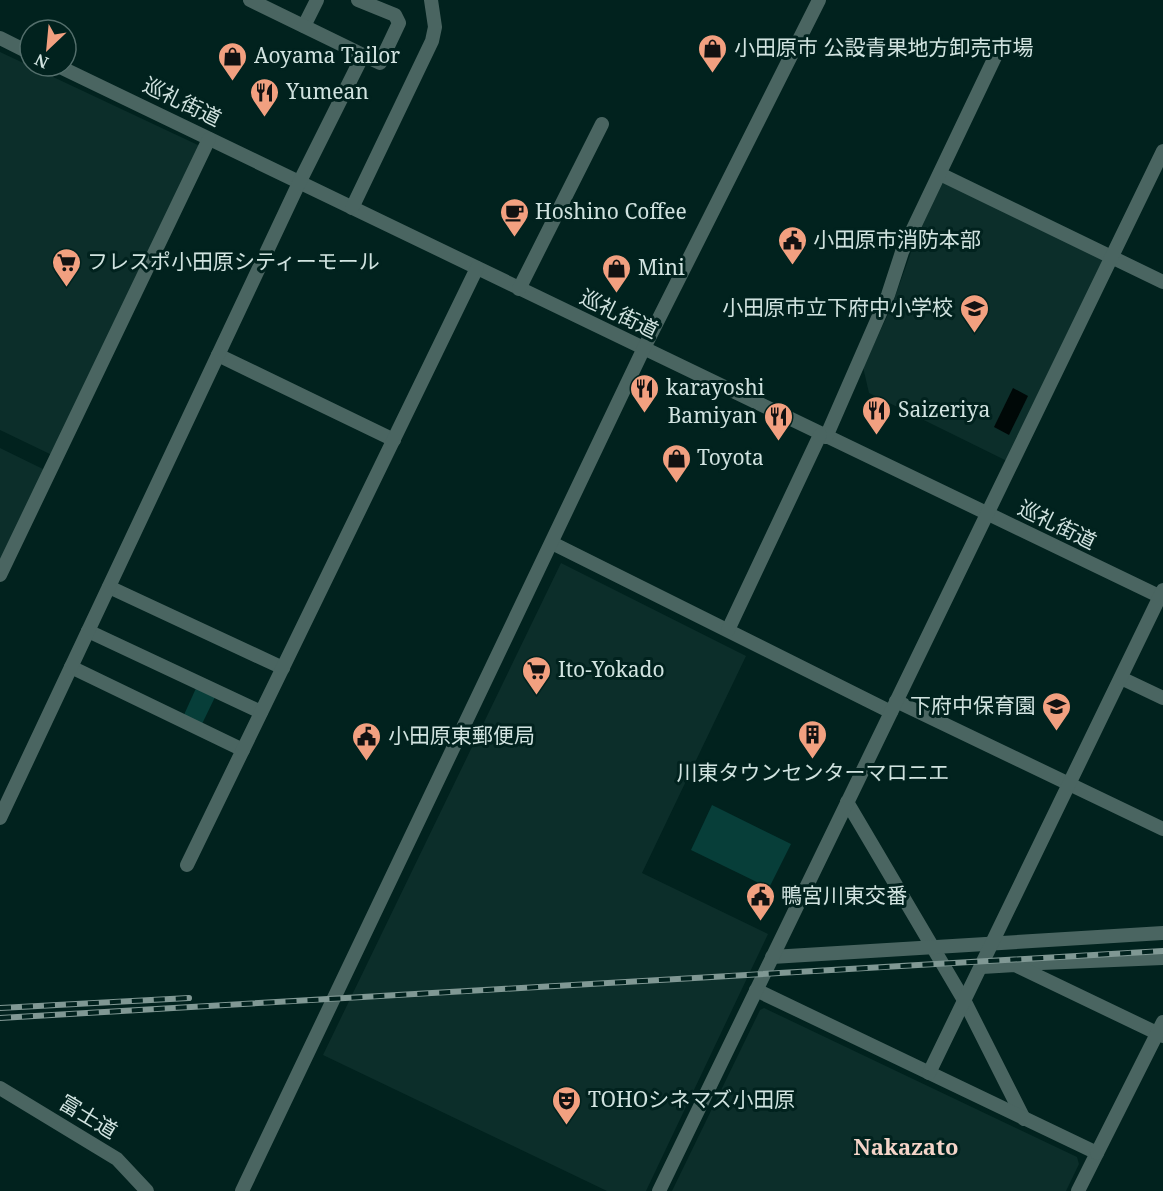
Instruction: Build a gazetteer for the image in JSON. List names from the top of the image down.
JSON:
{
  "streets": {
    "street": ["巡礼街道", "富士道"]
  },
  "districts": ["Nakazato"],
  "places": {
    "shop": [
      "小田原市 公設青果地方卸売市場",
      "Aoyama Tailor",
      "Mini",
      "Toyota"
    ],
    "restaurant": [
      "Yumean",
      "karayoshi",
      "Saizeriya",
      "Bamiyan"
    ],
    "cafe": ["Hoshino Coffee"],
    "public building": ["小田原市消防本部", "小田原東郵便局", "鴨宮川東交番"],
    "supermarket": ["フレスポ小田原シティーモール", "Ito-Yokado"],
    "school or university": ["小田原市立下府中小学校", "下府中保育園"],
    "building": ["川東タウンセンターマロニエ"],
    "theatre": ["TOHOシネマズ小田原"]
  },
  "north": "bottom left"
}
